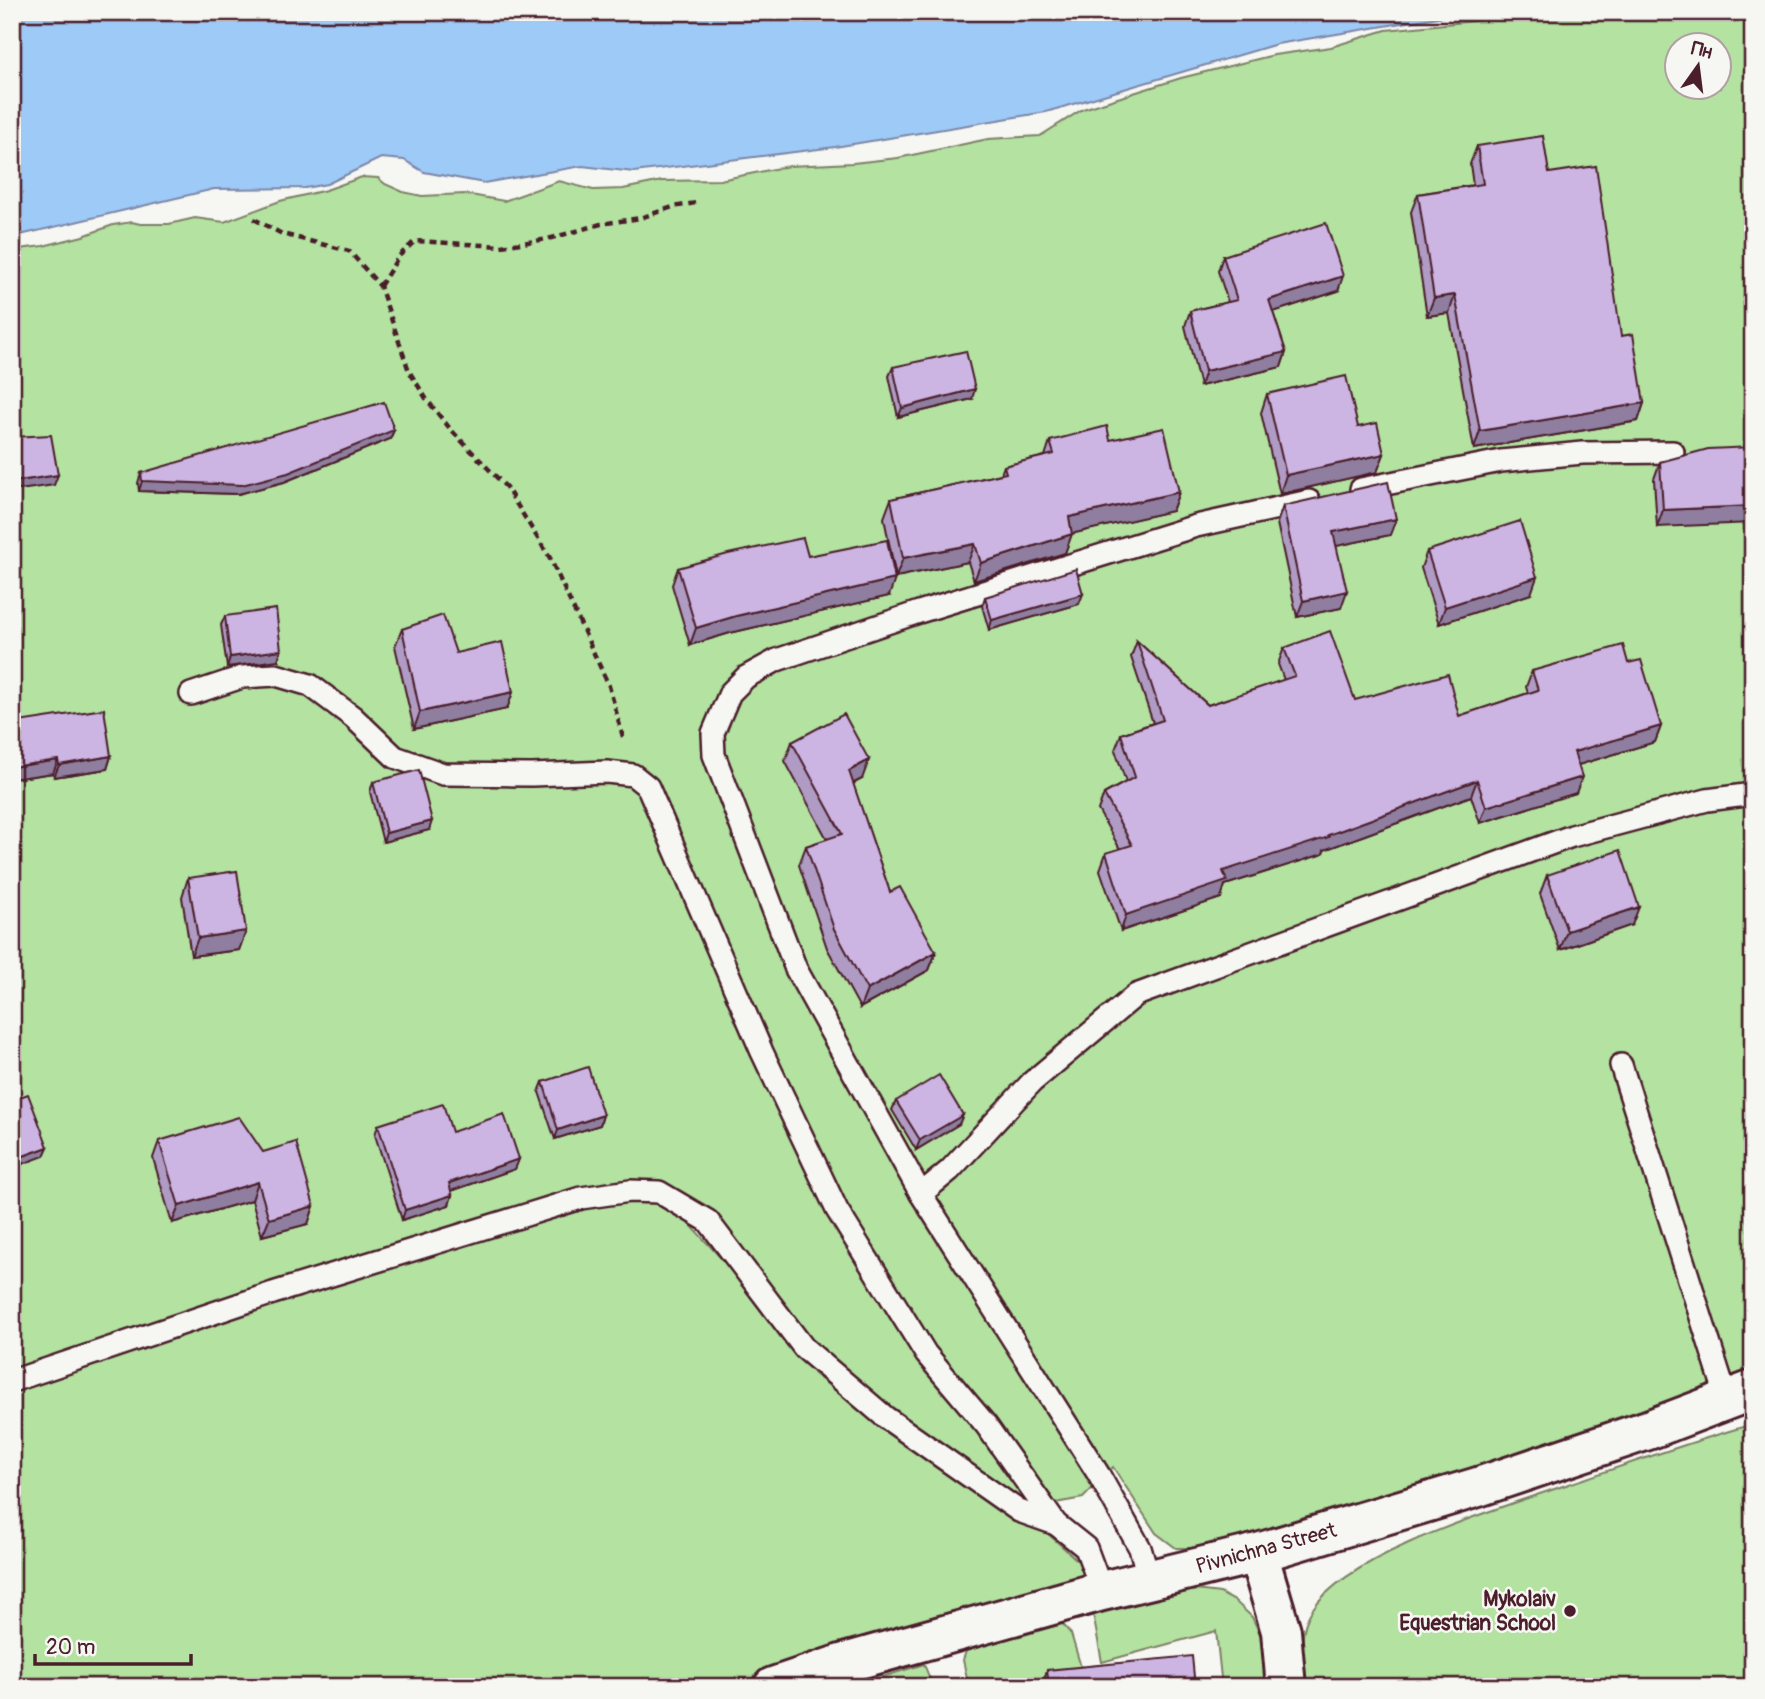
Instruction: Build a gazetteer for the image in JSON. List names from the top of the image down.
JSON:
{
  "streets": {
    "street": ["Pivnichna Street"]
  },
  "places": ["Mykolaiv Equestrian School"],
  "scale_bar": "20 m",
  "north": "top"
}
